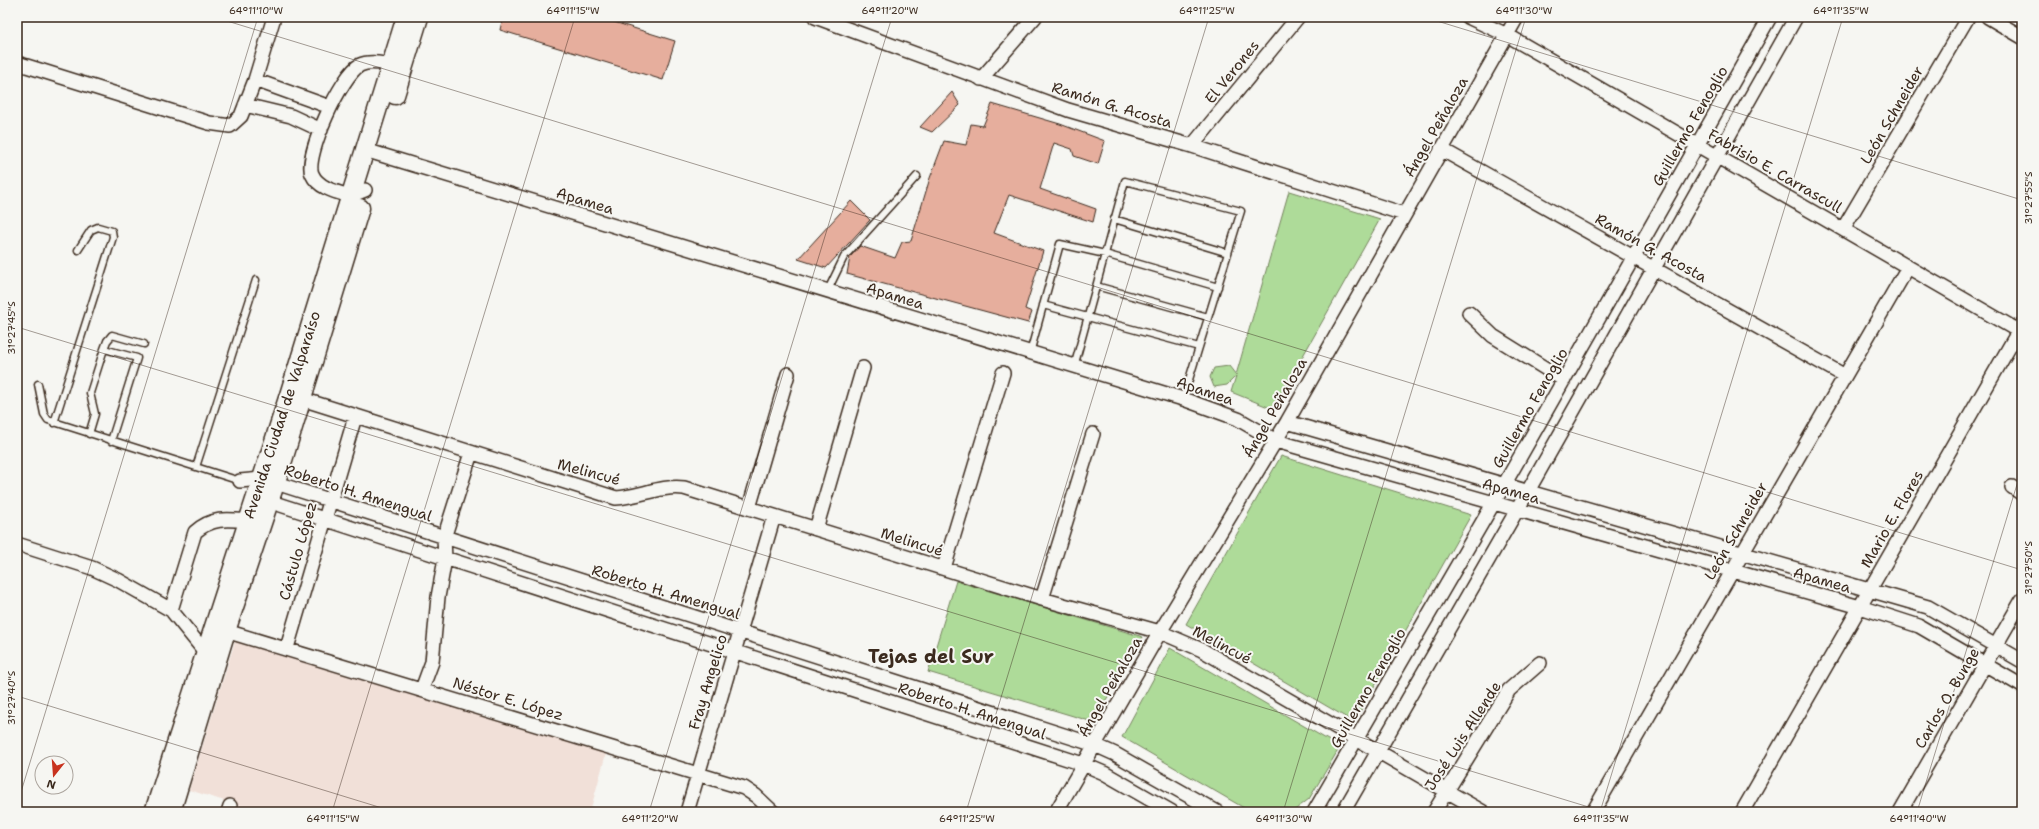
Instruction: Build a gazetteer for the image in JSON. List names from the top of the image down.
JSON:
{
  "streets": {
    "main road": ["Avenida Ciudad de Valparaíso"],
    "street": [
      "El Verones",
      "Ramón G. Acosta",
      "León Schneider",
      "Guillermo Fenoglio",
      "Ángel Peñaloza",
      "Fabrisio E. Carrascull",
      "Apamea",
      "Melincué",
      "Roberto H. Amengual",
      "Mario E. Flores",
      "Cástulo López",
      "Fray Angelico",
      "Carlos O. Bunge",
      "Néstor E. López",
      "José Luis Allende"
    ]
  },
  "crossings": [
    ["El Verones", "Ramón G. Acosta"],
    ["Ramón G. Acosta", "León Schneider"],
    ["Ramón G. Acosta", "Guillermo Fenoglio"],
    ["Ramón G. Acosta", "Ángel Peñaloza"],
    ["León Schneider", "Fabrisio E. Carrascull"],
    ["León Schneider", "Apamea"],
    ["Guillermo Fenoglio", "Fabrisio E. Carrascull"],
    ["Guillermo Fenoglio", "Apamea"],
    ["Guillermo Fenoglio", "Melincué"],
    ["Ángel Peñaloza", "Fabrisio E. Carrascull"],
    ["Ángel Peñaloza", "Apamea"],
    ["Ángel Peñaloza", "Melincué"],
    ["Ángel Peñaloza", "Roberto H. Amengual"],
    ["Fabrisio E. Carrascull", "Mario E. Flores"],
    ["Apamea", "Avenida Ciudad de Valparaíso"],
    ["Apamea", "Mario E. Flores"],
    ["Apamea", "Carlos O. Bunge"],
    ["Avenida Ciudad de Valparaíso", "Melincué"],
    ["Avenida Ciudad de Valparaíso", "Roberto H. Amengual"],
    ["Avenida Ciudad de Valparaíso", "Néstor E. López"],
    ["Melincué", "Cástulo López"],
    ["Melincué", "Fray Angelico"],
    ["Melincué", "José Luis Allende"],
    ["Roberto H. Amengual", "Cástulo López"],
    ["Roberto H. Amengual", "Fray Angelico"],
    ["Cástulo López", "Néstor E. López"],
    ["Fray Angelico", "Néstor E. López"]
  ],
  "districts": ["Tejas del Sur"],
  "north": "bottom",
  "coordinates": [
    "64°11'10\"W",
    "64°11'15\"W",
    "64°11'20\"W",
    "64°11'25\"W",
    "64°11'30\"W",
    "64°11'35\"W",
    "31°27'55\"S",
    "31°27'45\"S",
    "31°27'50\"S",
    "31°27'40\"S",
    "64°11'40\"W"
  ]
}
